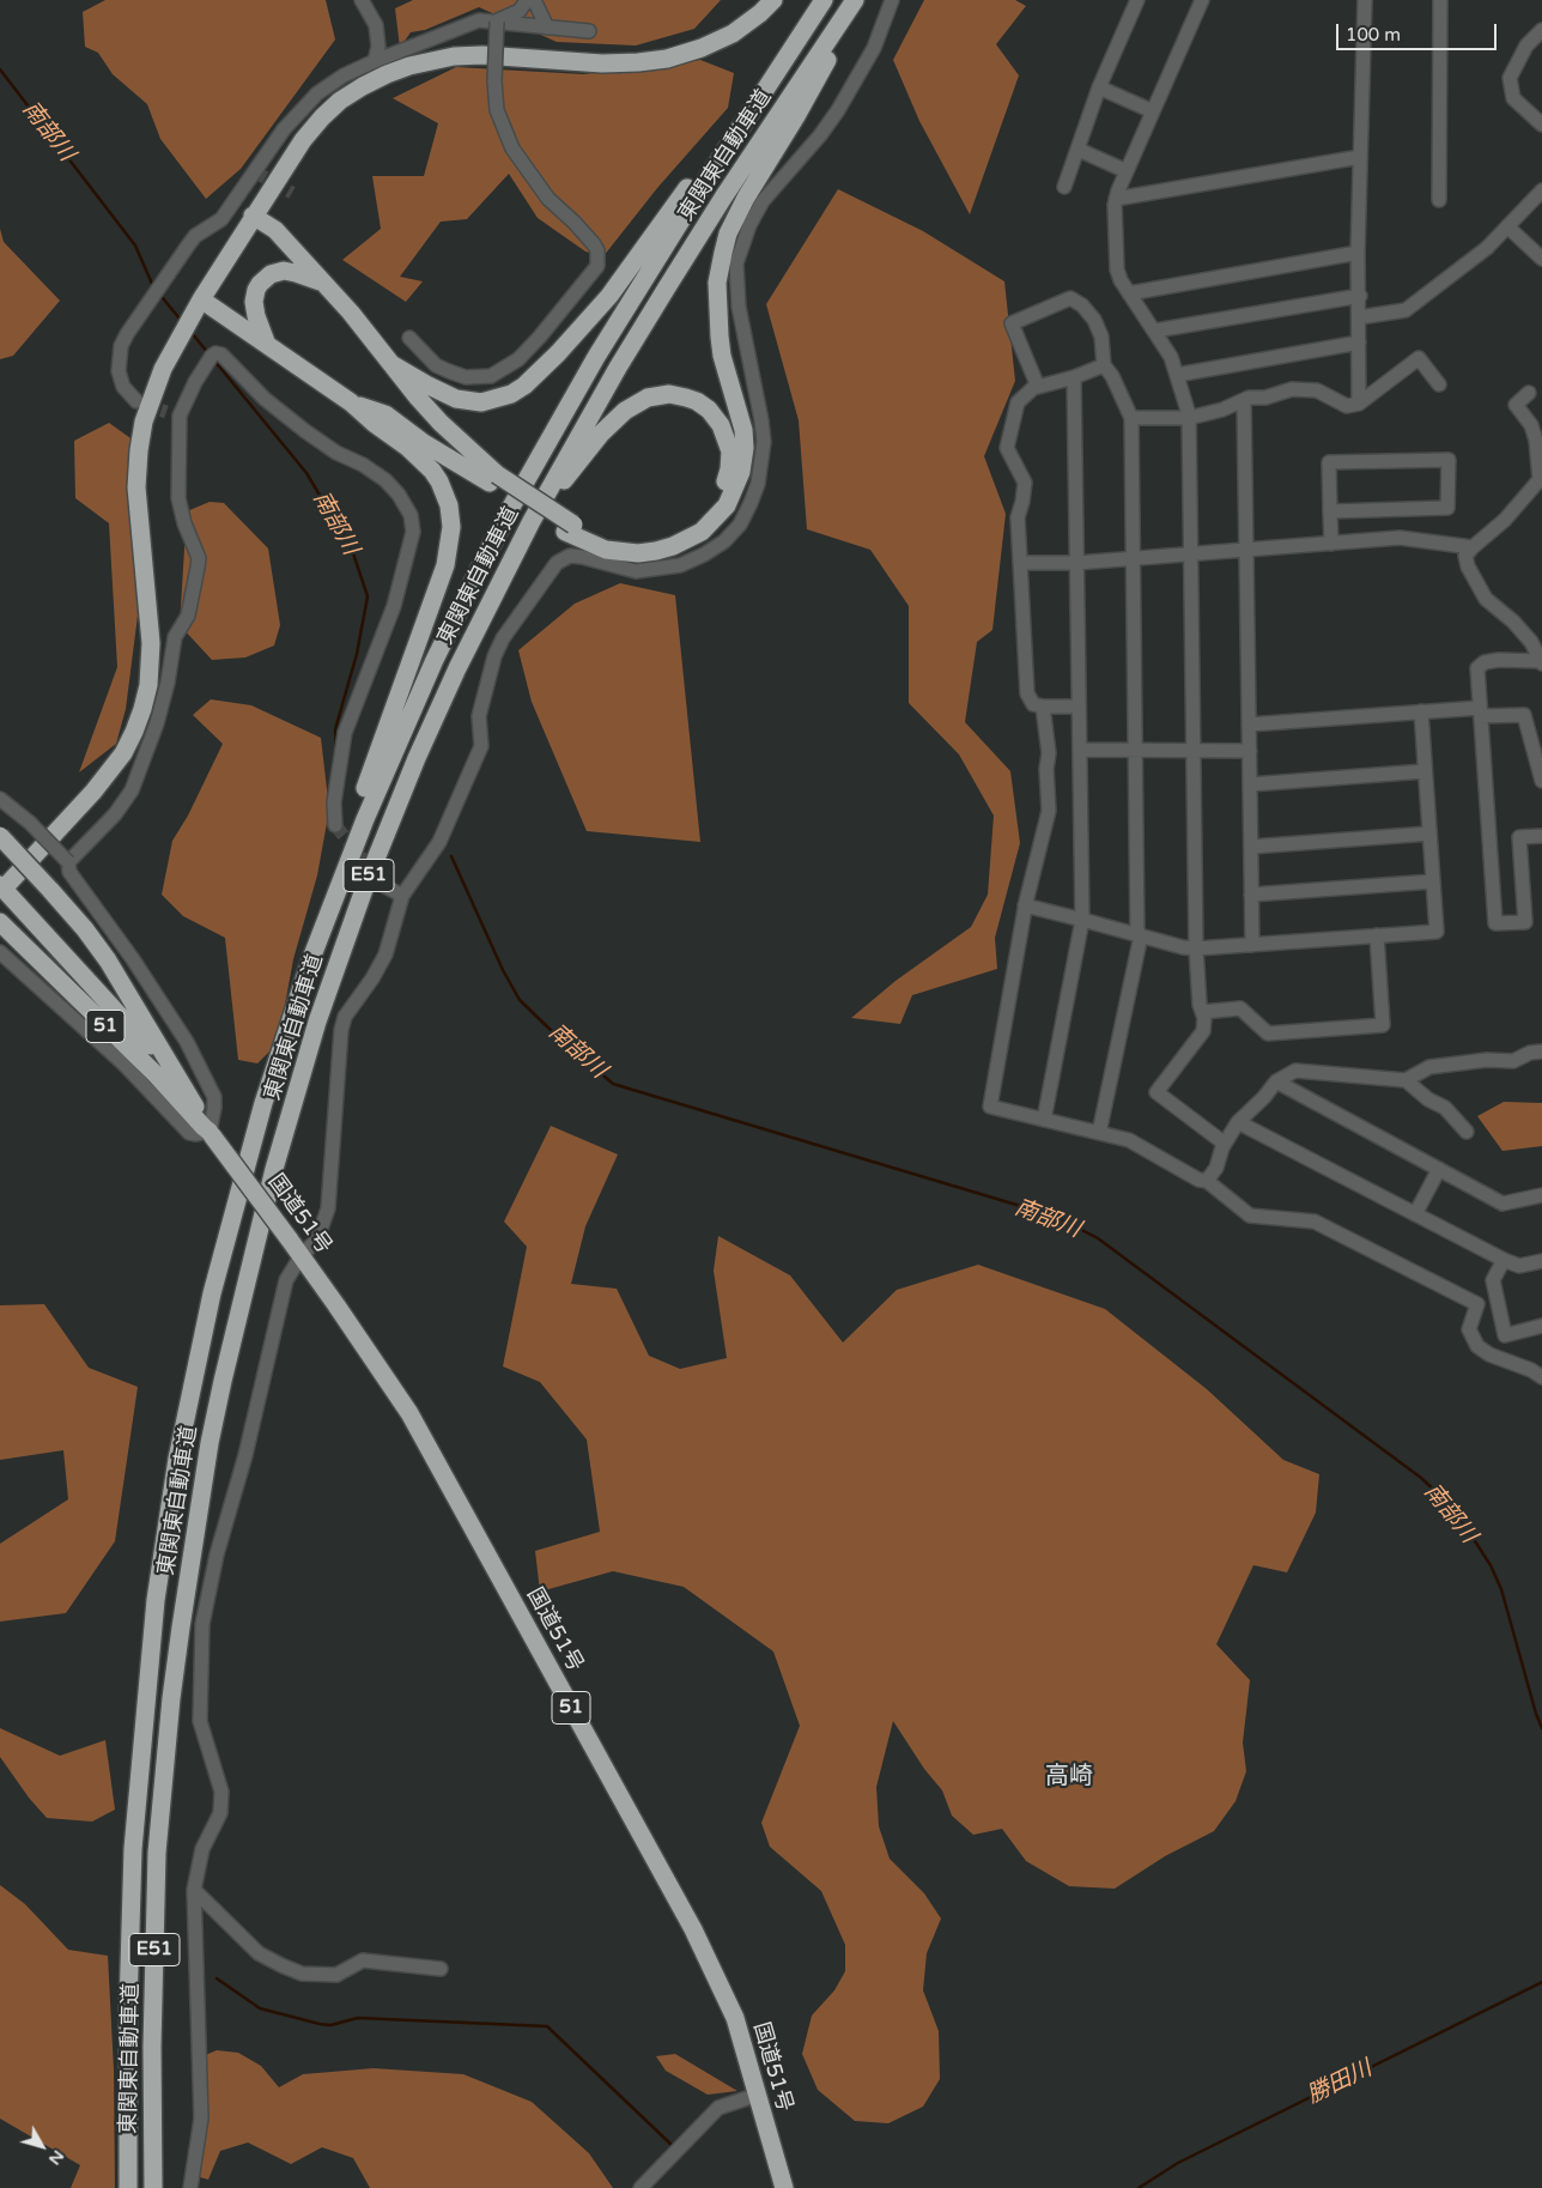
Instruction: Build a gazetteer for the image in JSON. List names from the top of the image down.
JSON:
{
  "streets": {
    "highway": [
      "東関東自動車道",
      "E51",
      "51",
      "国道51号"
    ]
  },
  "districts": ["高崎"],
  "water": ["南部川", "勝田川"],
  "scale_bar": "100 m",
  "north": "bottom right"
}
